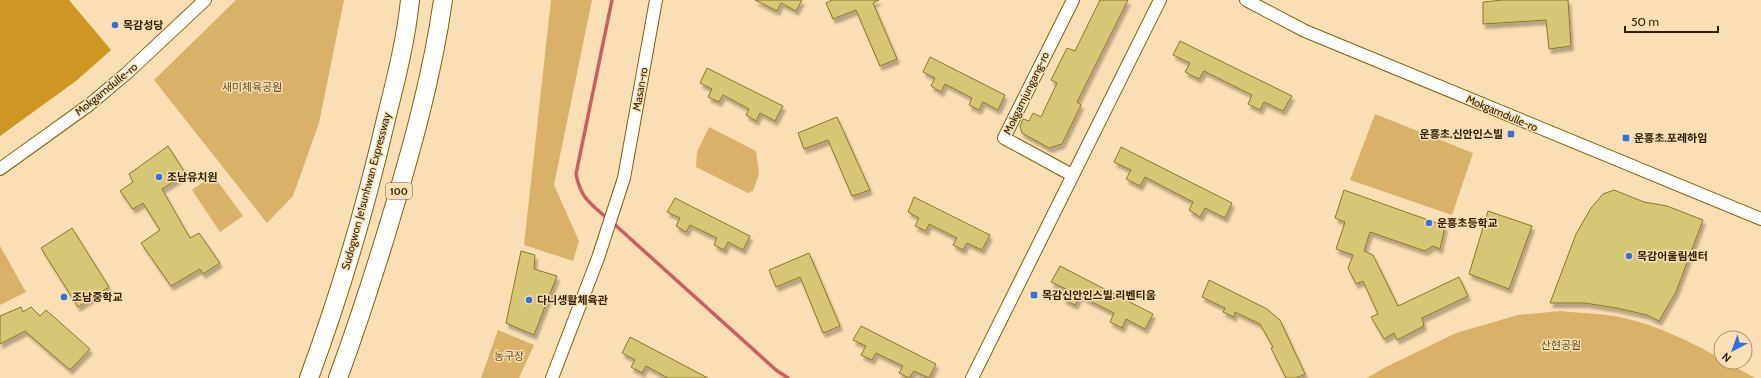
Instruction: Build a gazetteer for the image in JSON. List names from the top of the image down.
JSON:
{
  "streets": {
    "highway": ["Sudogwon Je1sunhwan Expressway", "100"],
    "street": ["Mokgamdulle-ro", "Masan-ro", "Mokgamjungang-ro"]
  },
  "parks": ["새미체육공원", "산현공원", "농구장"],
  "places": {
    "other": [
      "목감성당",
      "조남유치원",
      "운흥초등학교",
      "목감어울림센터",
      "조남중학교",
      "다니생활체육관"
    ],
    "transit": ["운흥초.신안인스빌", "운흥초.포레하임", "목감신안인스빌.리벤티움"]
  },
  "scale_bar": "50 m",
  "north": "bottom left"
}
